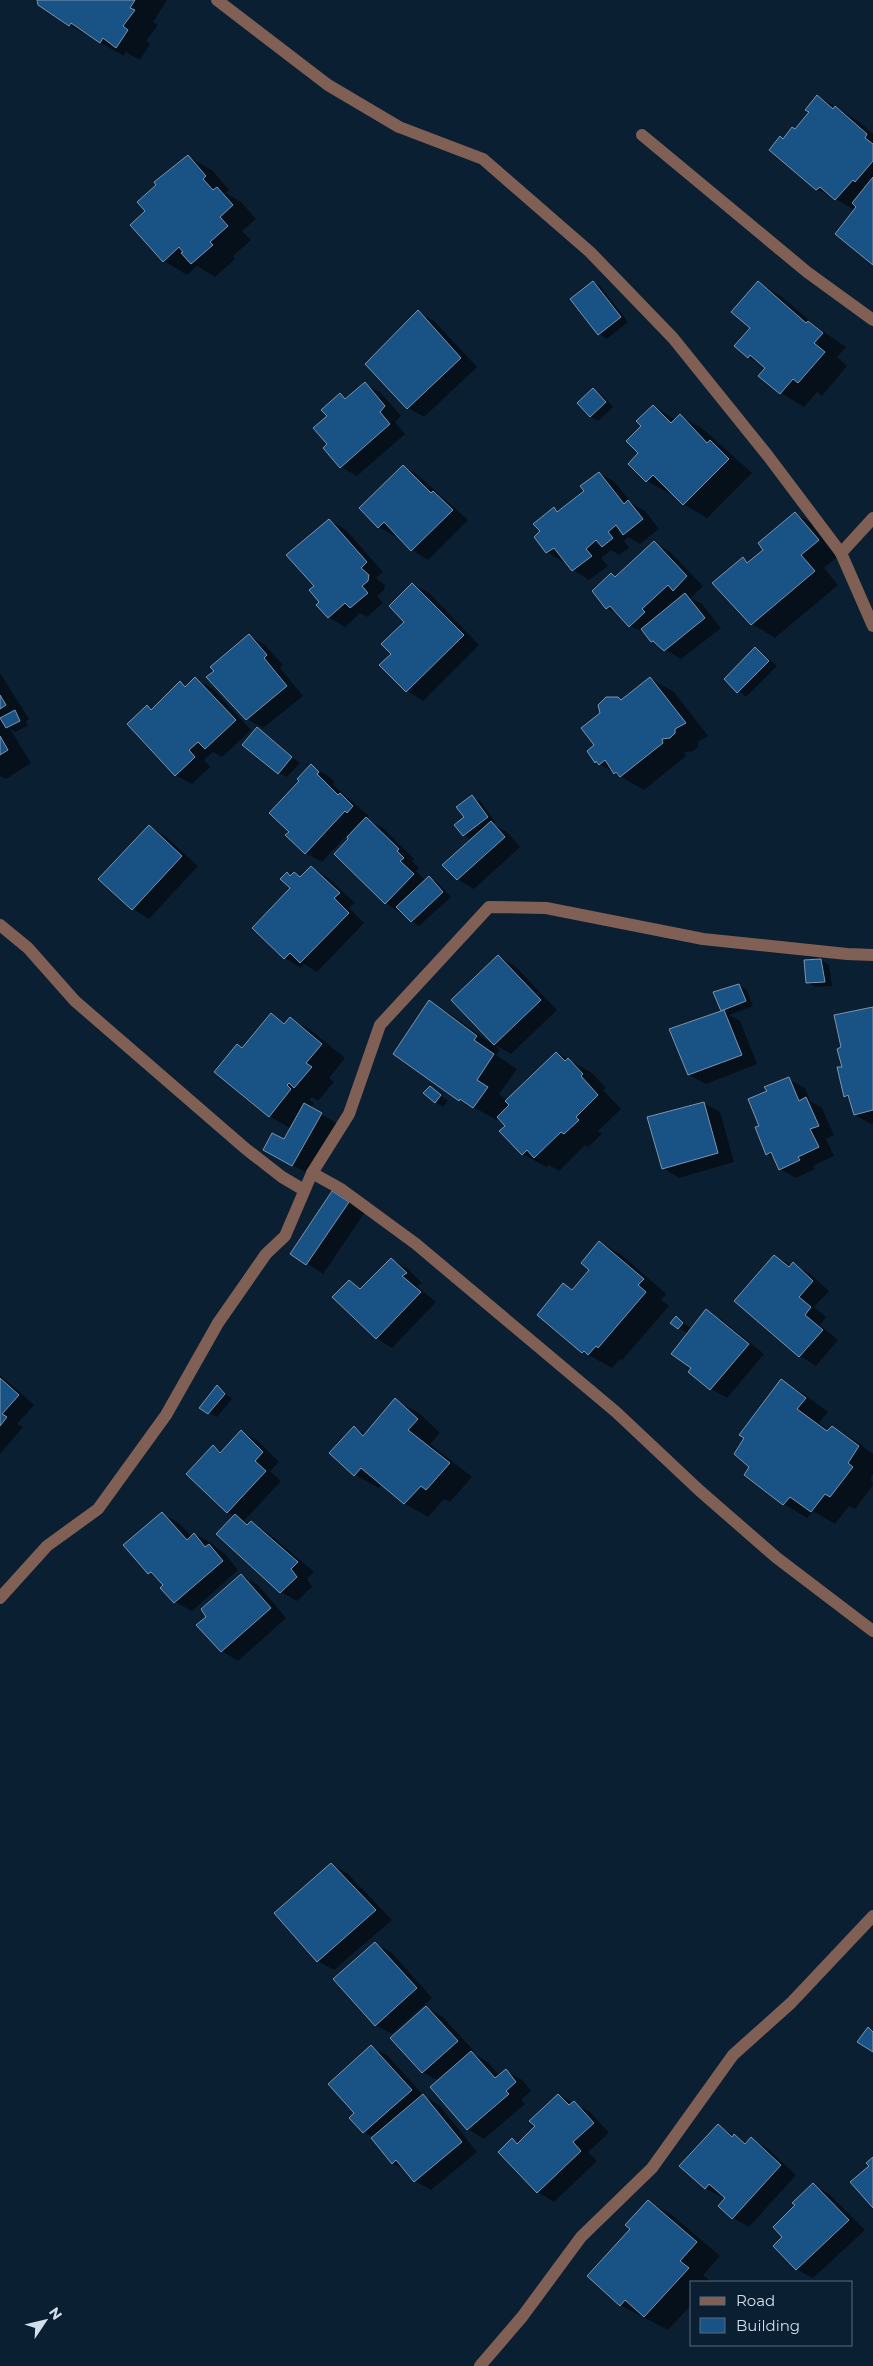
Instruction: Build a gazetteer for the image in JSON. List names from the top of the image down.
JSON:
{
  "legend": ["Road", "Building"],
  "north": "top right"
}
